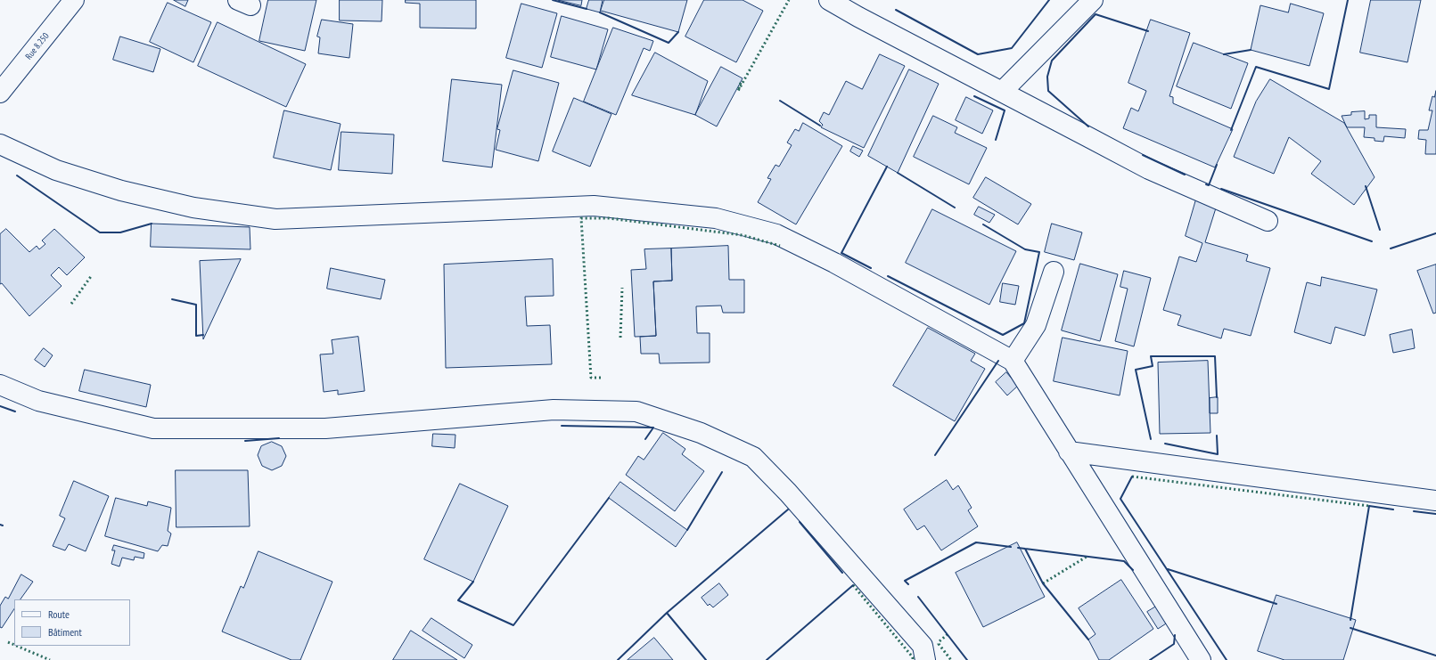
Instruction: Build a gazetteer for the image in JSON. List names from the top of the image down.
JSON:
{
  "streets": {
    "main road": ["Rue 8.250"]
  },
  "legend": ["Route", "Bâtiment"]
}
